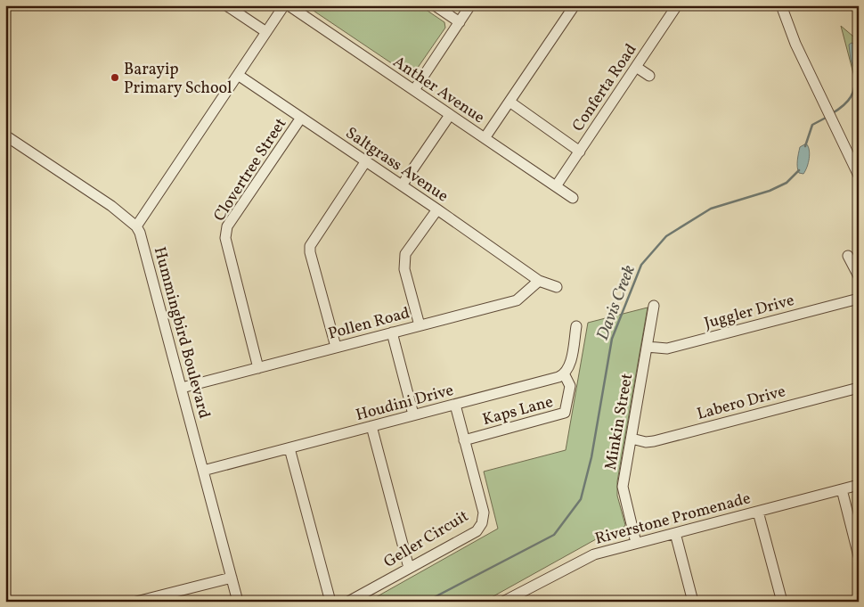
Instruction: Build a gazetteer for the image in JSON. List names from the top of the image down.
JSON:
{
  "streets": {
    "street": [
      "Conferta Road",
      "Anther Avenue",
      "Saltgrass Avenue",
      "Clovertree Street",
      "Juggler Drive",
      "Pollen Road",
      "Hummingbird Boulevard",
      "Houdini Drive",
      "Labero Drive",
      "Kaps Lane",
      "Minkin Street",
      "Riverstone Promenade",
      "Geller Circuit"
    ]
  },
  "crossings": [
    ["Conferta Road", "Anther Avenue"],
    ["Saltgrass Avenue", "Clovertree Street"],
    ["Saltgrass Avenue", "Pollen Road"],
    ["Clovertree Street", "Pollen Road"],
    ["Juggler Drive", "Minkin Street"],
    ["Pollen Road", "Hummingbird Boulevard"],
    ["Hummingbird Boulevard", "Houdini Drive"],
    ["Houdini Drive", "Kaps Lane"],
    ["Houdini Drive", "Geller Circuit"],
    ["Labero Drive", "Minkin Street"],
    ["Kaps Lane", "Geller Circuit"],
    ["Minkin Street", "Riverstone Promenade"]
  ],
  "water": ["Davis Creek"],
  "places": ["Barayip Primary School"]
}
